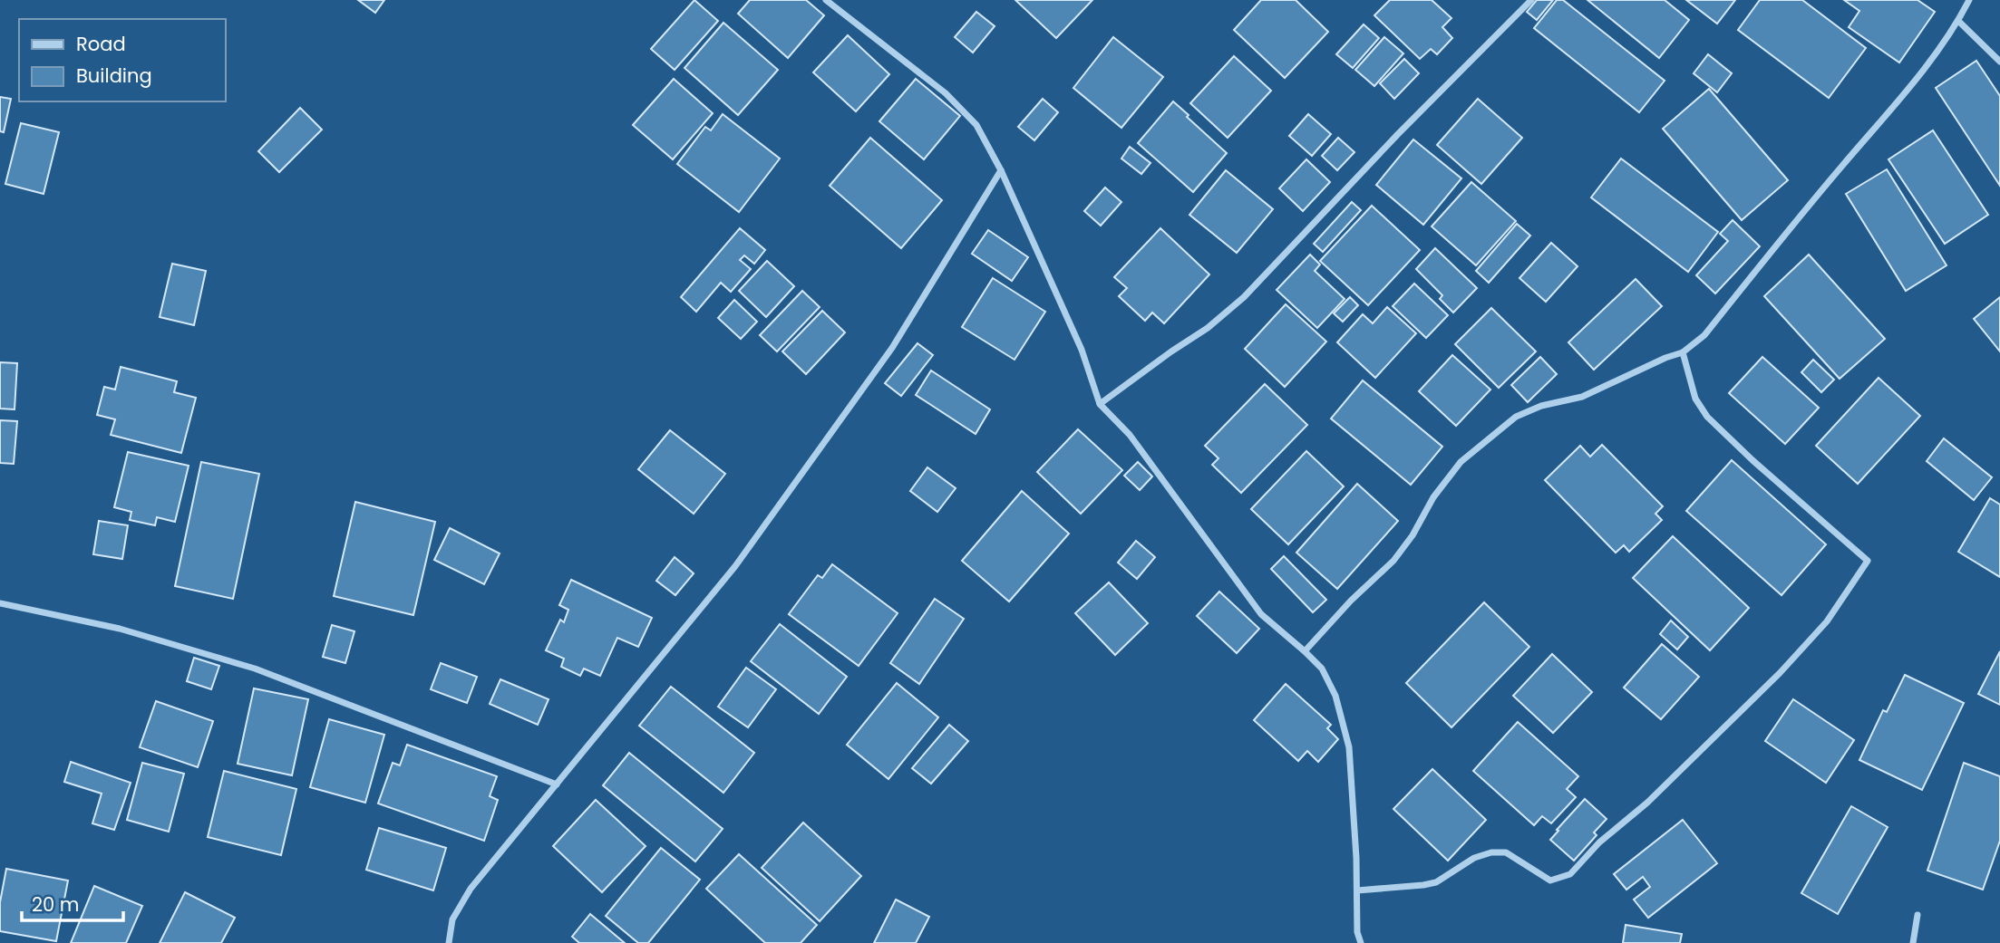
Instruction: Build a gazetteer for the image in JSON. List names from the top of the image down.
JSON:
{
  "legend": ["Road", "Building"],
  "scale_bar": "20 m"
}
